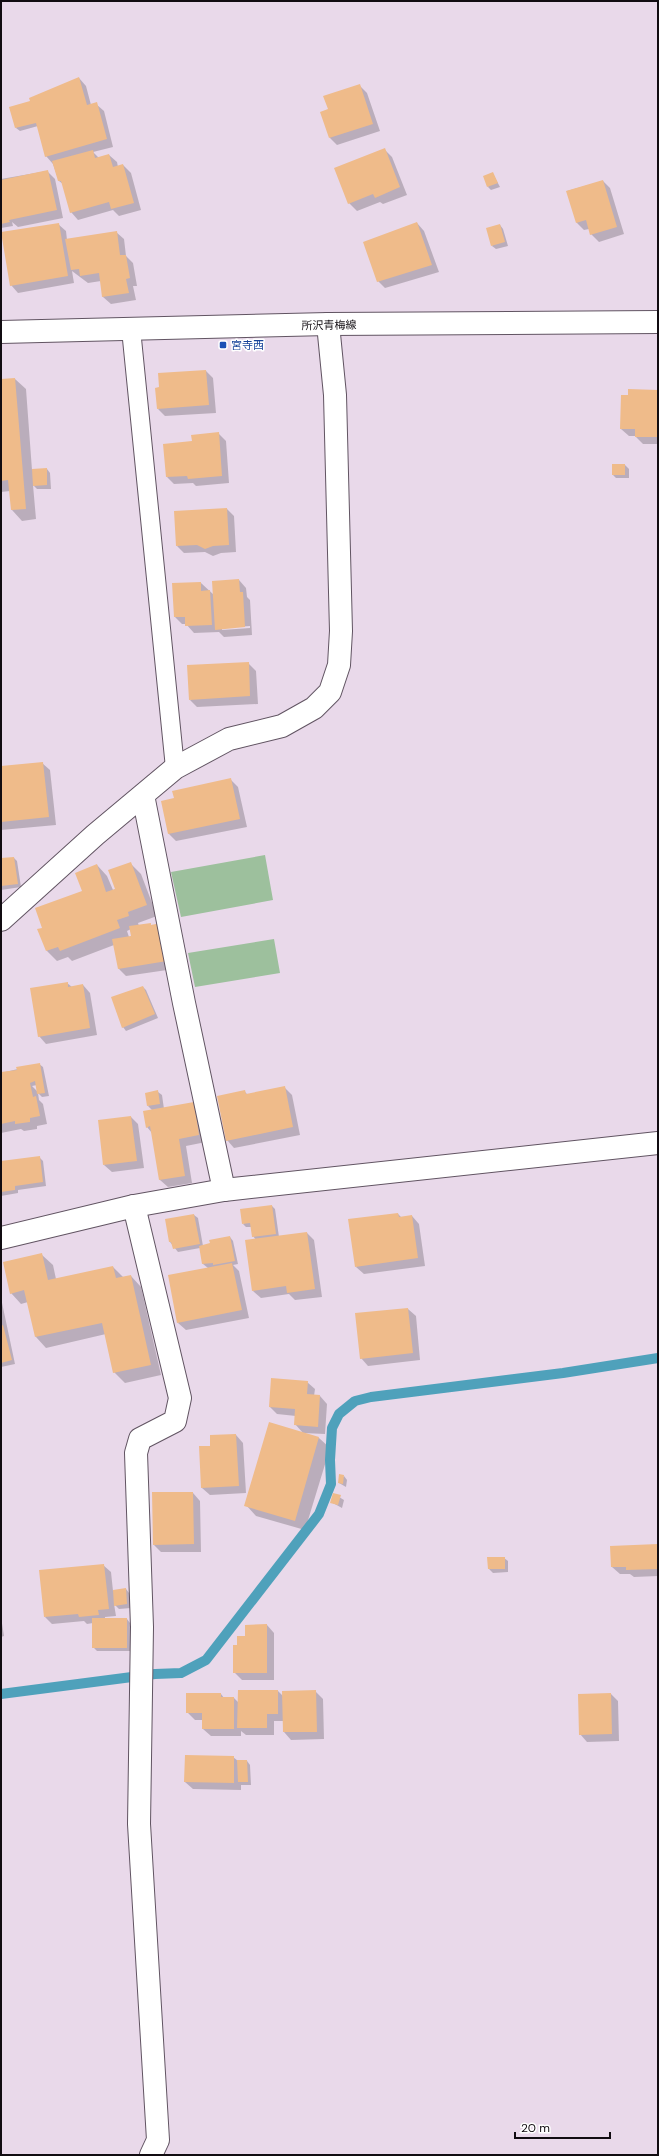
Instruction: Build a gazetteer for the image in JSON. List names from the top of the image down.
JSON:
{
  "streets": {
    "street": ["所沢青梅線"]
  },
  "places": {
    "transit": ["宮寺西"]
  },
  "scale_bar": "20 m"
}
